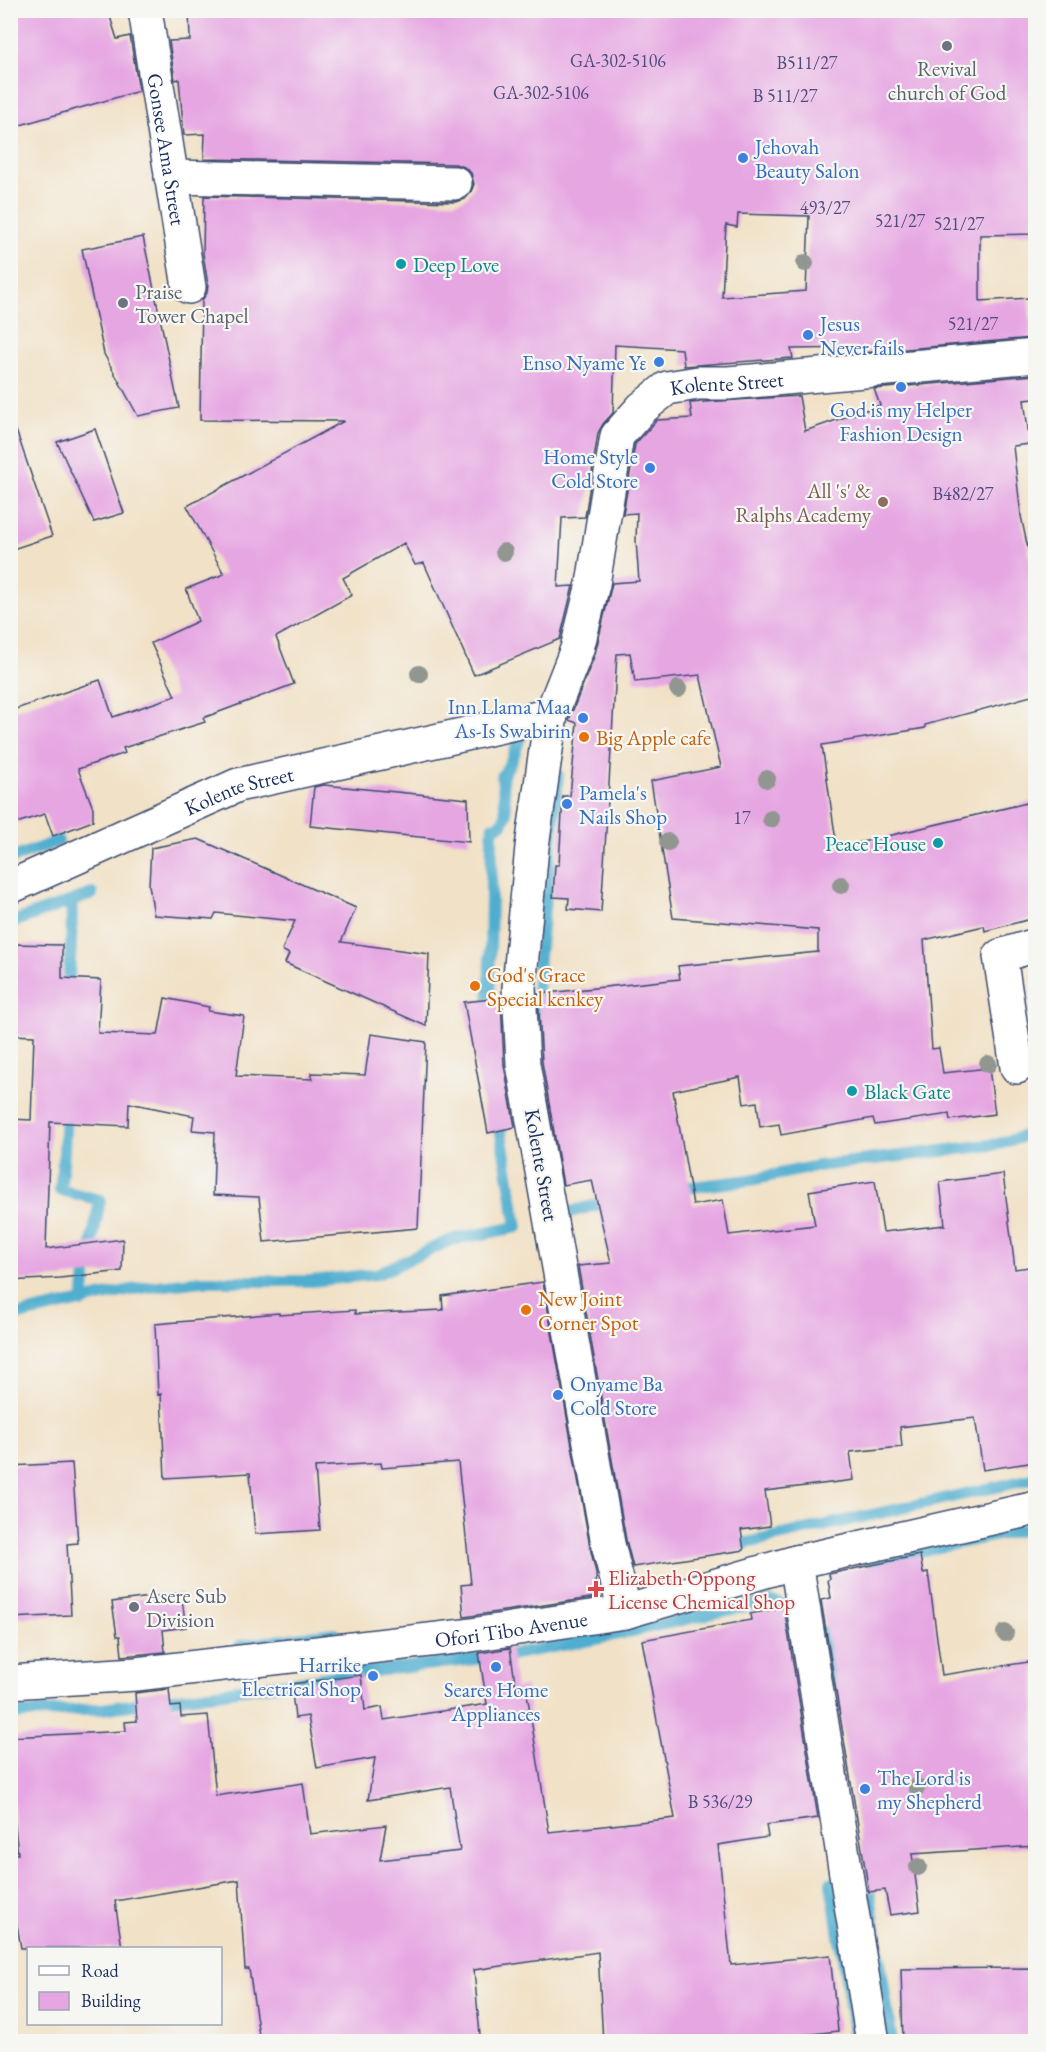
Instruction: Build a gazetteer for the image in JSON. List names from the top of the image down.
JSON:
{
  "streets": {
    "street": ["Gonsee Ama Street", "Kolente Street", "Ofori Tibo Avenue"]
  },
  "crossings": [
    ["Kolente Street", "Ofori Tibo Avenue"]
  ],
  "places": {
    "other": [
      "Revival church of God",
      "Jehovah Beauty Salon",
      "Deep Love",
      "Praise Tower Chapel",
      "Jesus Never fails",
      "Enso Nyame Yɛ",
      "God is my Helper Fashion Design",
      "Home Style Cold Store",
      "All 's' & Ralphs Academy",
      "Inn Llama Maa As-Is Swabirin",
      "Big Apple cafe",
      "Pamela's Nails Shop",
      "Peace House",
      "God's Grace Special kenkey",
      "Black Gate",
      "New Joint Corner Spot",
      "Onyame Ba Cold Store",
      "Asere Sub Division",
      "Seares Home Appliances",
      "Harrike Electrical Shop",
      "The Lord is my Shepherd"
    ],
    "health": ["Elizabeth Oppong License Chemical Shop"]
  },
  "house_numbers": [
    "GA-302-5106",
    "B511/27",
    "GA-302-5106",
    "B 511/27",
    "493/27",
    "521/27",
    "521/27",
    "521/27",
    "B482/27",
    "17",
    "B 536/29"
  ],
  "legend": ["Road", "Building"]
}
